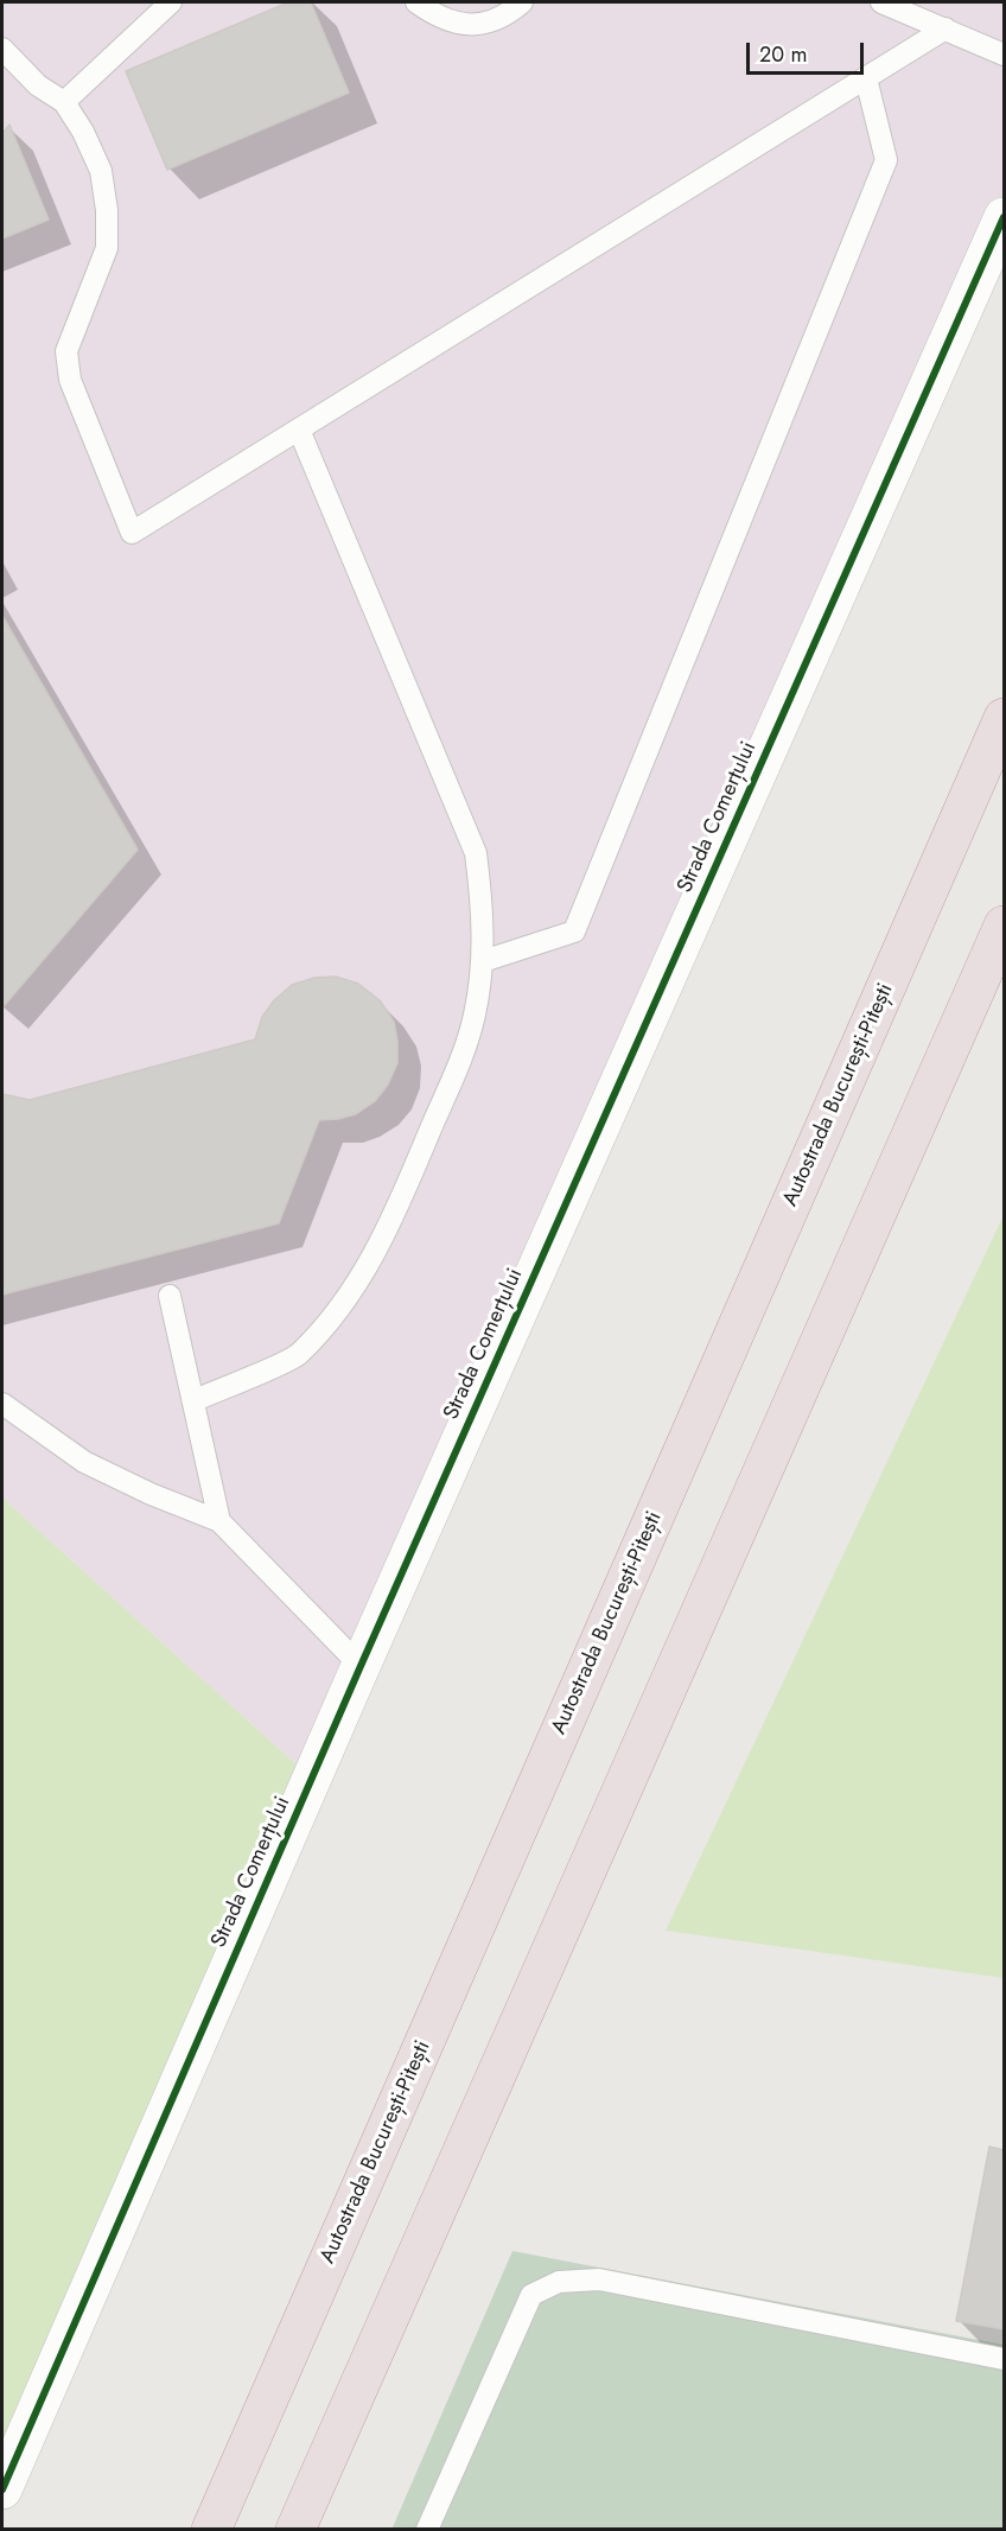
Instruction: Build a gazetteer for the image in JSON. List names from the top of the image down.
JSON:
{
  "streets": {
    "highway": ["Autostrada București-Pitești"],
    "street": ["Strada Comerțului"]
  },
  "scale_bar": "20 m"
}
